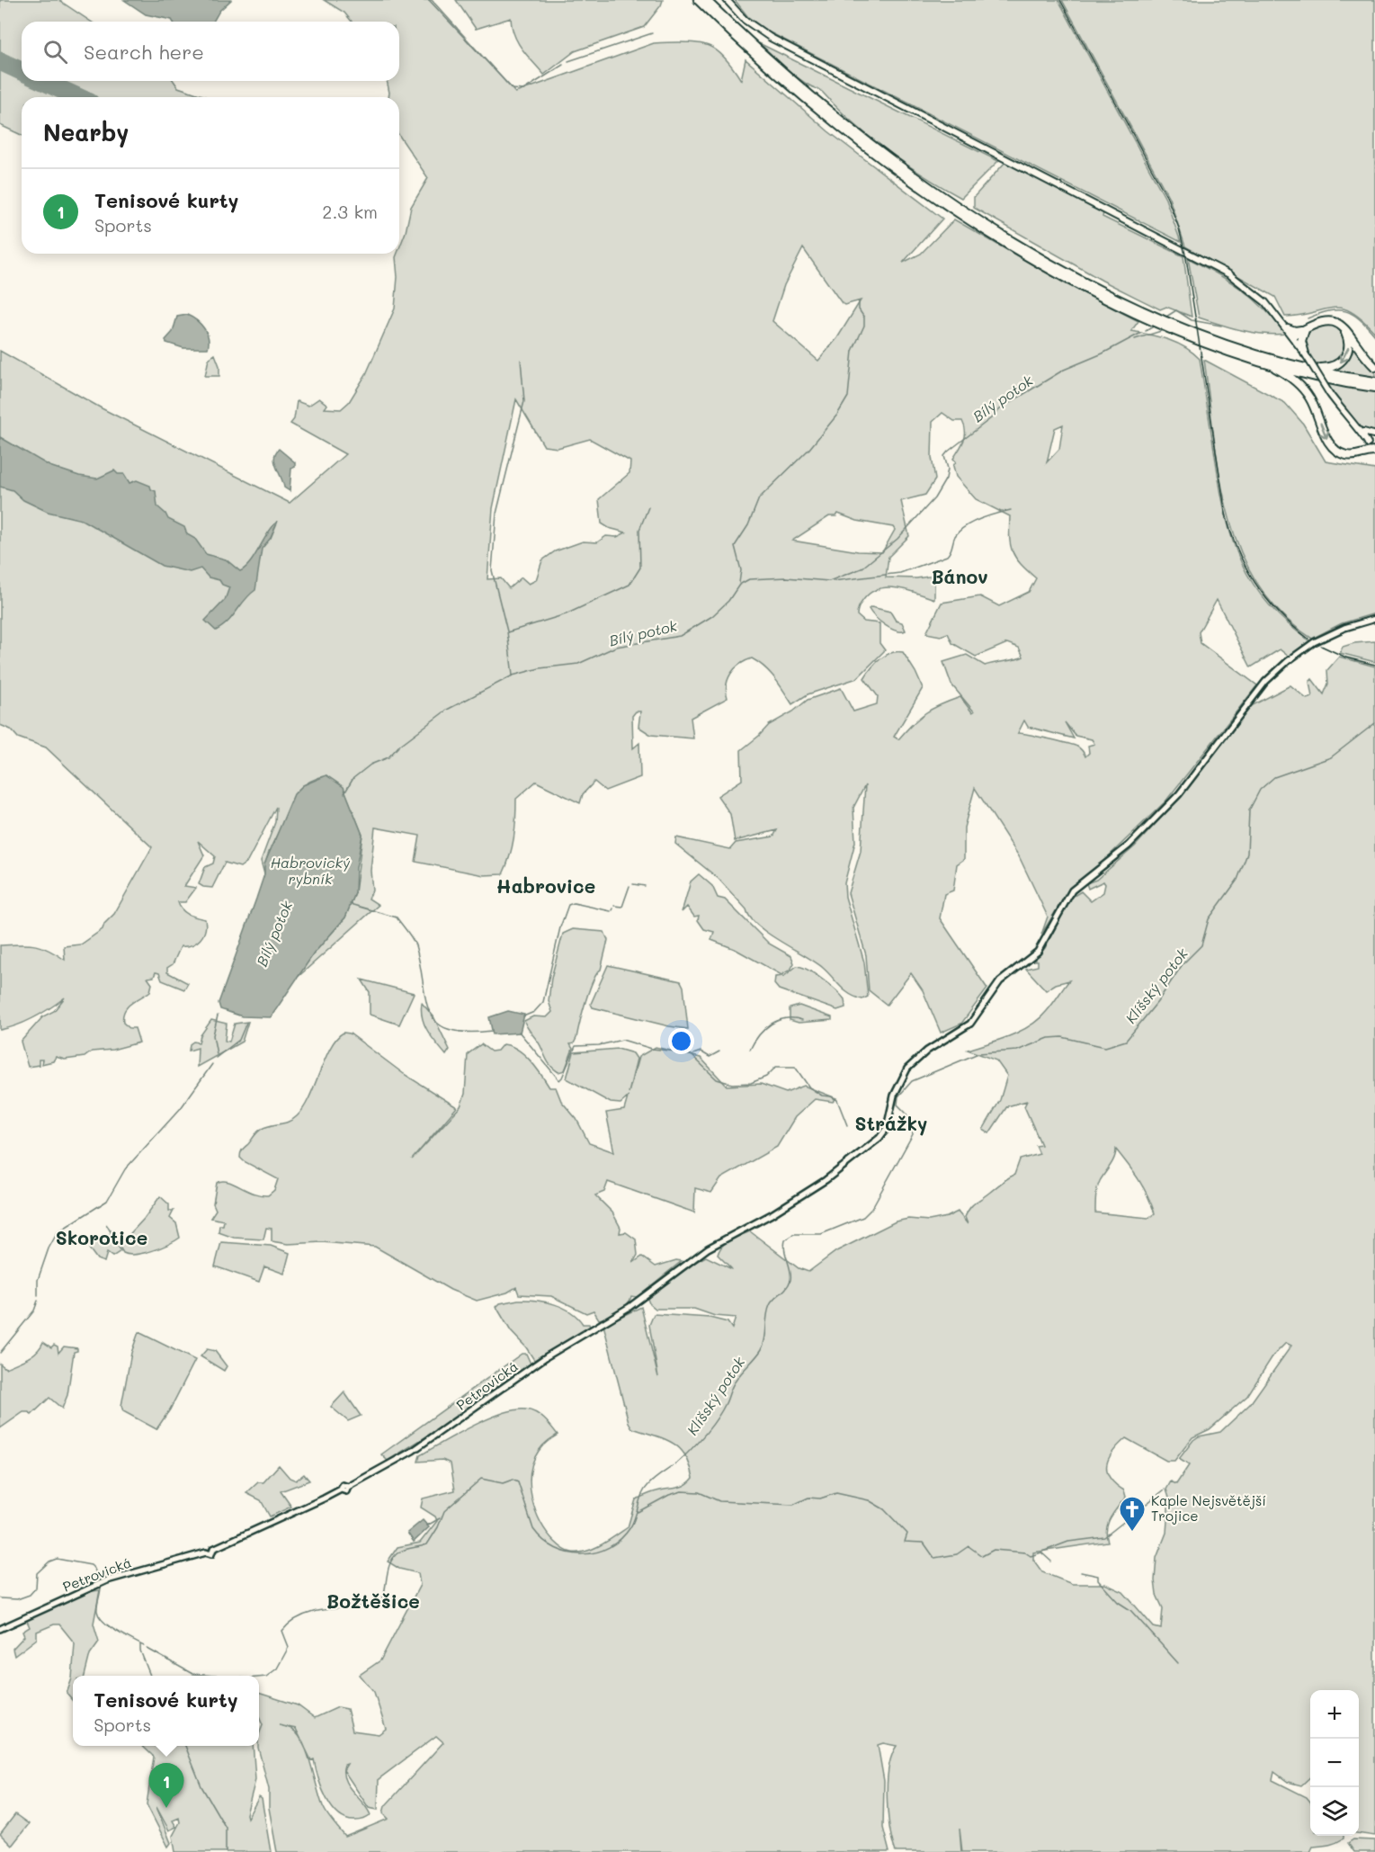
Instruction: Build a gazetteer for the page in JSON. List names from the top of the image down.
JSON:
{
  "streets": {
    "main road": ["Petrovická"]
  },
  "districts": [
    "Bánov",
    "Habrovice",
    "Strážky",
    "Skorotice",
    "Božtěšice"
  ],
  "water": ["Bílý potok", "Habrovický rybník", "Klíšský potok"],
  "places": {
    "church": ["Kaple Nejsvětější Trojice"]
  },
  "page": {
    "search": "Search here",
    "heading": "Nearby",
    "list": [
      {
        "mark": "1",
        "name": "Tenisové kurty",
        "note": "Sports",
        "value": "2.3 km"
      }
    ],
    "popup": ["Tenisové kurty", "Sports"],
    "map_buttons": ["+", "−"],
    "pins": "1"
  }
}
